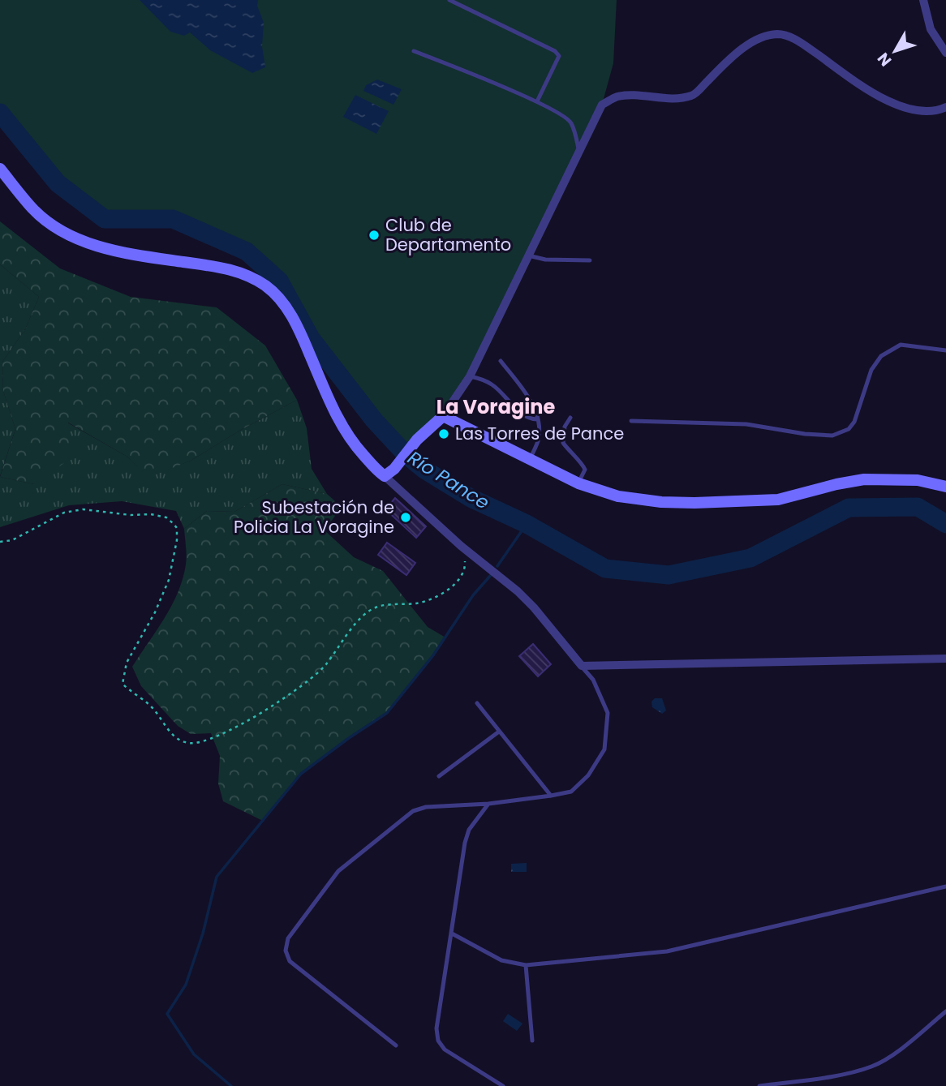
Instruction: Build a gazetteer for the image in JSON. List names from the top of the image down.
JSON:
{
  "districts": ["La Voragine"],
  "water": ["Río Pance"],
  "places": ["Club de Departamento", "Las Torres de Pance", "Subestación de Policia La Voragine"],
  "north": "bottom left"
}
